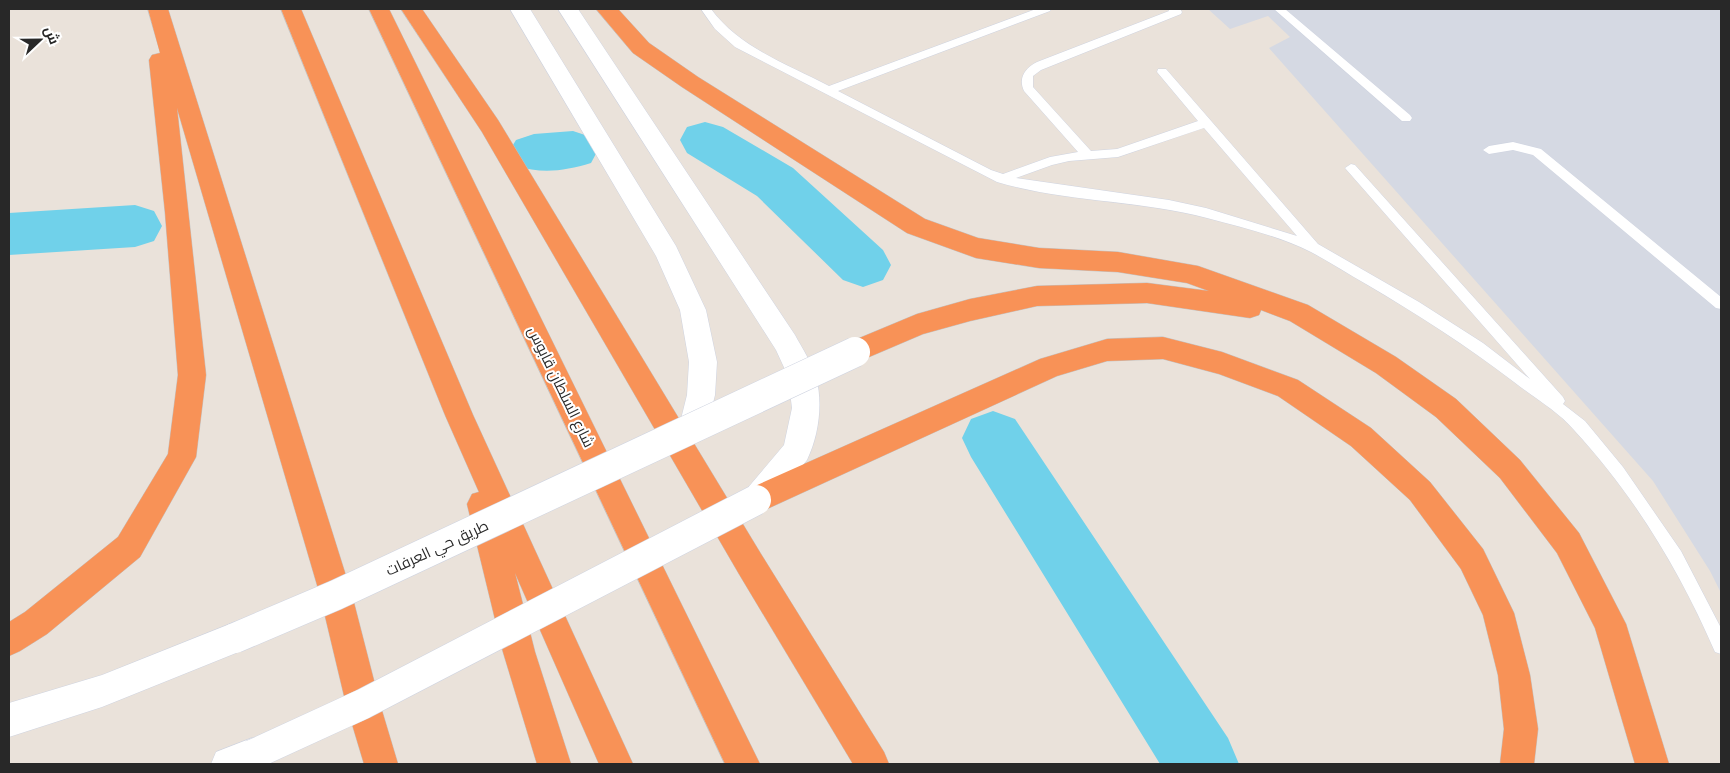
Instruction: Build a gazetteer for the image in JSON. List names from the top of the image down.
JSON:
{
  "streets": {
    "highway": ["شارع السلطان قابوس"],
    "street": ["طريق حي العرفات"]
  },
  "north": "right"
}
